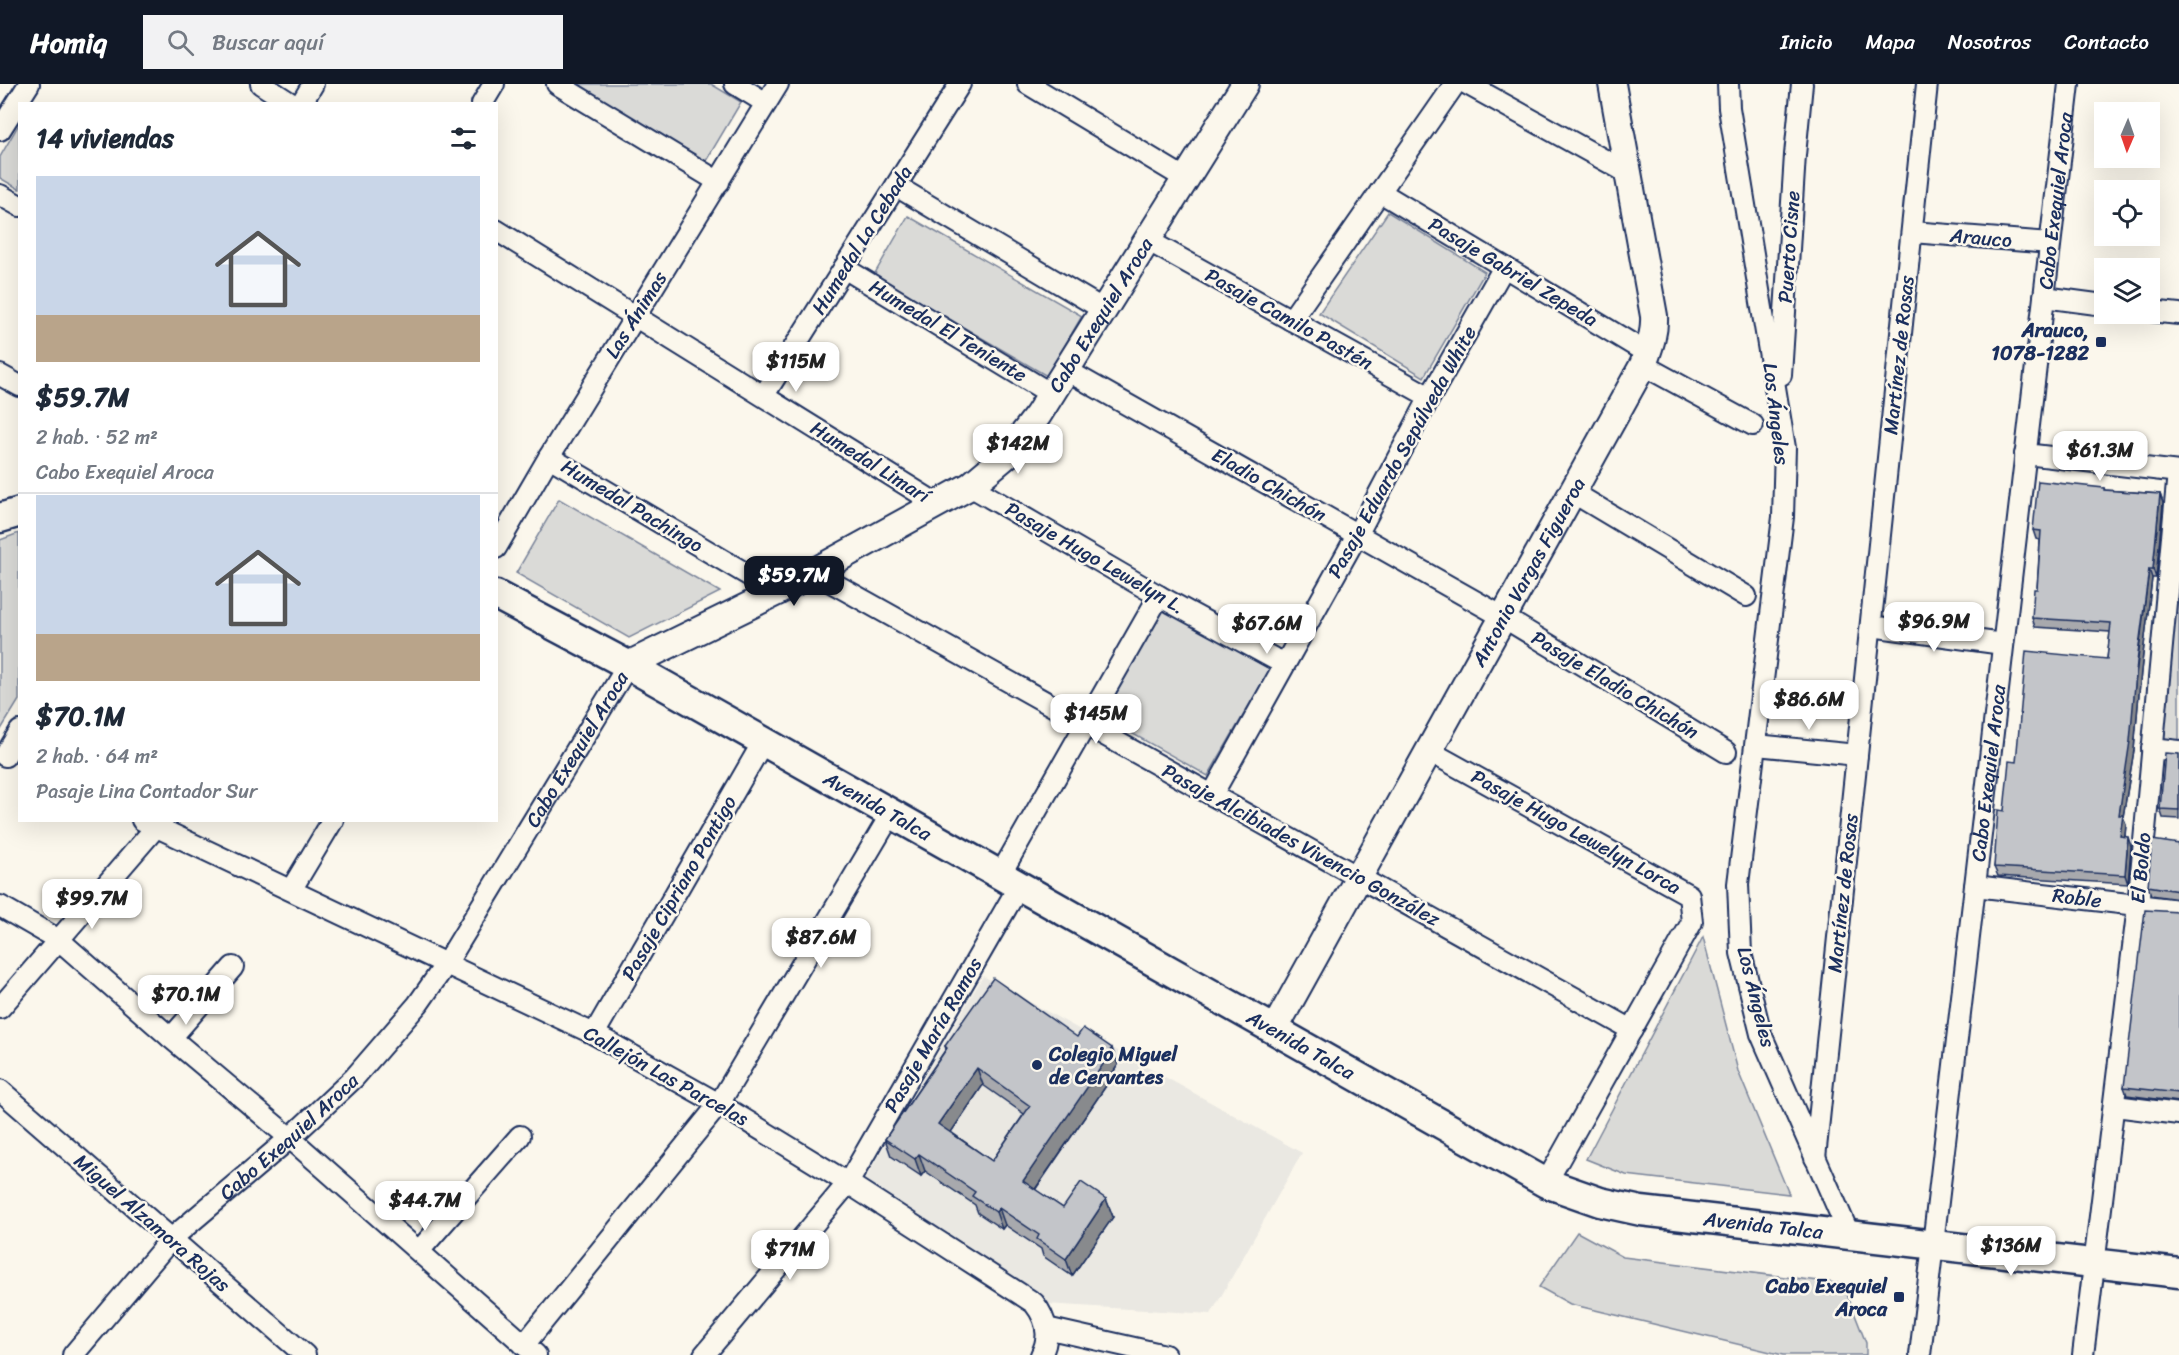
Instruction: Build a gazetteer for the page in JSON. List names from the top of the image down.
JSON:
{
  "streets": {
    "main road": ["Avenida Talca"],
    "street": [
      "Cabo Exequiel Aroca",
      "Arauco",
      "Humedal La Cebada",
      "Puerto Cisne",
      "Pasaje Gabriel Zepeda",
      "Las Ánimas",
      "Pasaje Camilo Pastén",
      "Humedal El Teniente",
      "Martínez de Rosas",
      "Los Ángeles",
      "Pasaje Eduardo Sepúlveda White",
      "Humedal Limarí",
      "Eladio Chichón",
      "Humedal Pachingo",
      "Pasaje Hugo Lewelyn L.",
      "Antonio Vargas Figueroa",
      "Pasaje Eladio Chichón",
      "Pasaje Hugo Lewelyn Lorca",
      "Pasaje Alcibiades Vivencio González",
      "El Boldo",
      "Pasaje Cipriano Pontigo",
      "Roble",
      "Pasaje María Ramos",
      "Callejón Las Parcelas",
      "Miguel Alzamora Rojas"
    ]
  },
  "crossings": [
    ["Cabo Exequiel Aroca", "Arauco"],
    ["Cabo Exequiel Aroca", "Pasaje Camilo Pastén"],
    ["Cabo Exequiel Aroca", "Humedal El Teniente"],
    ["Cabo Exequiel Aroca", "Humedal Limarí"],
    ["Cabo Exequiel Aroca", "Eladio Chichón"],
    ["Cabo Exequiel Aroca", "Humedal Pachingo"],
    ["Cabo Exequiel Aroca", "Pasaje Hugo Lewelyn L."],
    ["Cabo Exequiel Aroca", "Avenida Talca"],
    ["Cabo Exequiel Aroca", "Pasaje Alcibiades Vivencio González"],
    ["Cabo Exequiel Aroca", "Roble"],
    ["Cabo Exequiel Aroca", "Callejón Las Parcelas"],
    ["Cabo Exequiel Aroca", "Miguel Alzamora Rojas"],
    ["Arauco", "Martínez de Rosas"],
    ["Humedal La Cebada", "Humedal El Teniente"],
    ["Humedal La Cebada", "Humedal Limarí"],
    ["Puerto Cisne", "Los Ángeles"],
    ["Pasaje Gabriel Zepeda", "Pasaje Eduardo Sepúlveda White"],
    ["Pasaje Gabriel Zepeda", "Antonio Vargas Figueroa"],
    ["Las Ánimas", "Humedal Limarí"],
    ["Las Ánimas", "Humedal Pachingo"],
    ["Pasaje Camilo Pastén", "Pasaje Eduardo Sepúlveda White"],
    ["Martínez de Rosas", "Los Ángeles"],
    ["Los Ángeles", "Avenida Talca"],
    ["Pasaje Eduardo Sepúlveda White", "Eladio Chichón"],
    ["Pasaje Eduardo Sepúlveda White", "Pasaje Hugo Lewelyn L."],
    ["Pasaje Eduardo Sepúlveda White", "Pasaje Alcibiades Vivencio González"],
    ["Eladio Chichón", "Antonio Vargas Figueroa"],
    ["Eladio Chichón", "Pasaje Eladio Chichón"],
    ["Pasaje Hugo Lewelyn L.", "Pasaje María Ramos"],
    ["Antonio Vargas Figueroa", "Pasaje Eladio Chichón"],
    ["Antonio Vargas Figueroa", "Avenida Talca"],
    ["Antonio Vargas Figueroa", "Pasaje Hugo Lewelyn Lorca"],
    ["Antonio Vargas Figueroa", "Pasaje Alcibiades Vivencio González"],
    ["Avenida Talca", "Pasaje Hugo Lewelyn Lorca"],
    ["Avenida Talca", "El Boldo"],
    ["Avenida Talca", "Pasaje Cipriano Pontigo"],
    ["Avenida Talca", "Pasaje María Ramos"],
    ["Pasaje Hugo Lewelyn Lorca", "Pasaje Alcibiades Vivencio González"],
    ["Pasaje Alcibiades Vivencio González", "Pasaje María Ramos"],
    ["El Boldo", "Roble"],
    ["Pasaje Cipriano Pontigo", "Callejón Las Parcelas"],
    ["Pasaje María Ramos", "Callejón Las Parcelas"]
  ],
  "places": {
    "transit": ["Arauco, 1078-1282", "Cabo Exequiel Aroca"],
    "other": ["Colegio Miguel de Cervantes"]
  },
  "north": "bottom",
  "page": {
    "header": "Homiq",
    "search": "Buscar aquí",
    "nav": [
      "Inicio",
      "Mapa",
      "Nosotros",
      "Contacto"
    ],
    "heading": "14 viviendas",
    "list": [
      {
        "name": "$59.7M",
        "note": "2 hab. · 52 m² · Cabo Exequiel Aroca"
      },
      {
        "name": "$70.1M",
        "note": "2 hab. · 64 m² · Pasaje Lina Contador Sur"
      }
    ],
    "price": [
      "$115M",
      "$142M",
      "$61.3M",
      "$59.7M",
      "$96.9M",
      "$67.6M",
      "$86.6M",
      "$145M",
      "$99.7M",
      "$87.6M",
      "$70.1M",
      "$44.7M",
      "$136M",
      "$71M"
    ]
  }
}
